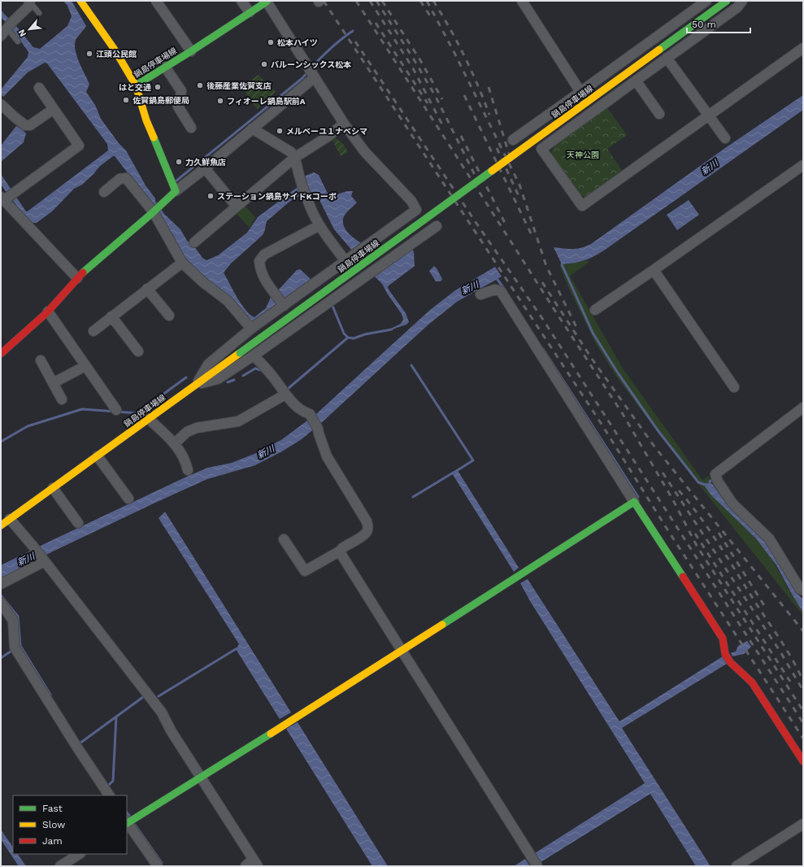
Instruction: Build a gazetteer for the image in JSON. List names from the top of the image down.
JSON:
{
  "streets": {
    "main road": ["鍋島停車場線"]
  },
  "water": ["新川"],
  "parks": ["天神公園"],
  "places": [
    "松本ハイツ",
    "江頭公民館",
    "バルーンシックス松本",
    "後藤産業佐賀支店",
    "はと交通",
    "佐賀鍋島郵便局",
    "フィオーレ鍋島駅前A",
    "メルベーユ１ナベシマ",
    "力久鮮魚店",
    "ステーション鍋島サイドKコーポ"
  ],
  "legend": ["Fast", "Slow", "Jam"],
  "scale_bar": "50 m",
  "north": "bottom left"
}
